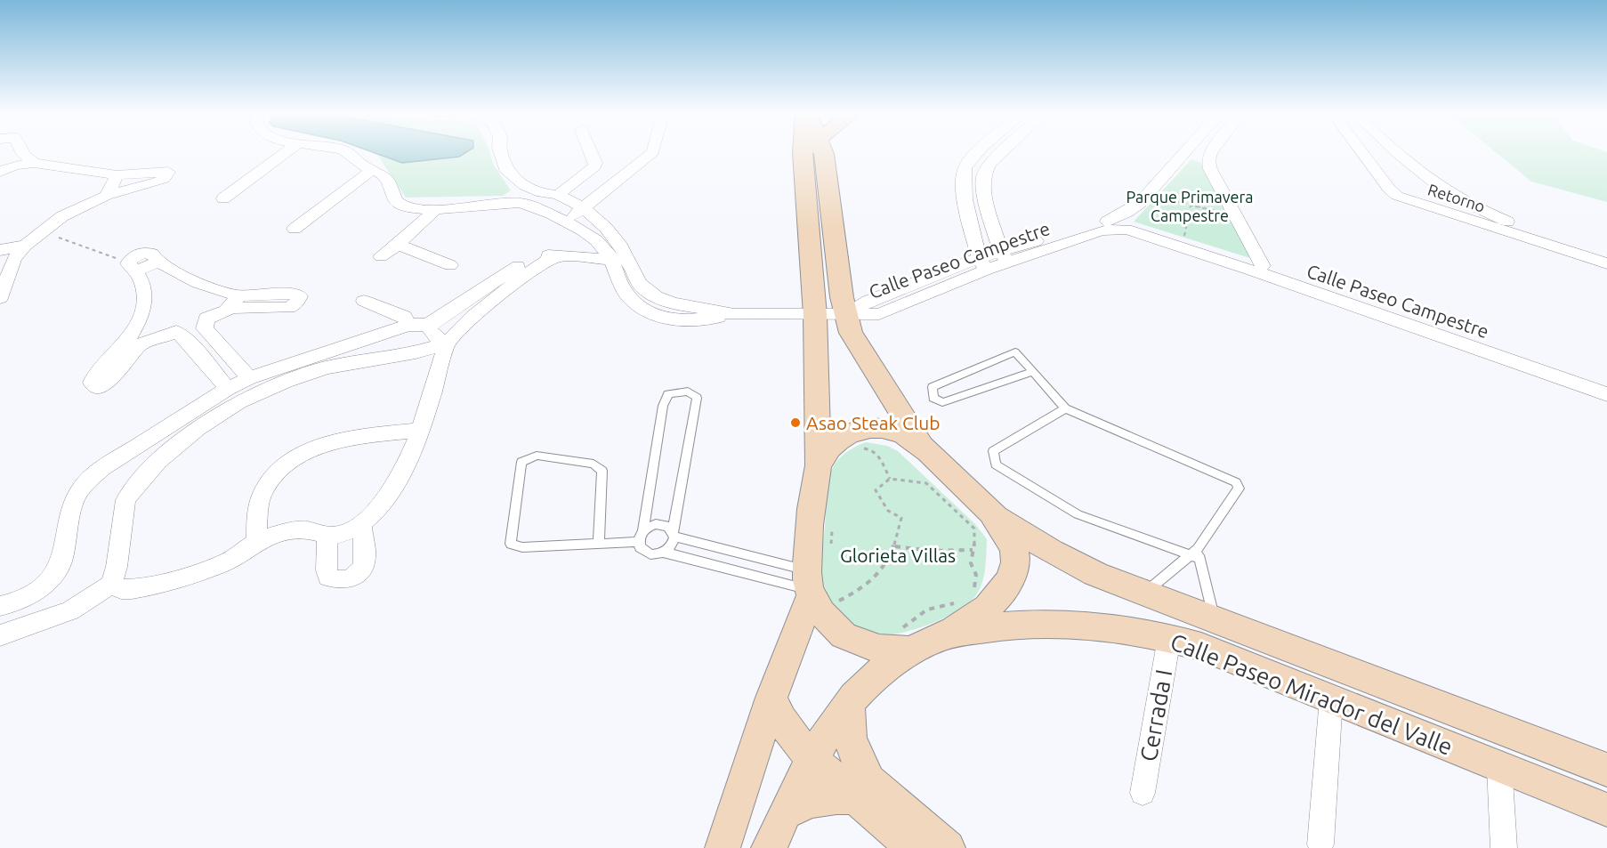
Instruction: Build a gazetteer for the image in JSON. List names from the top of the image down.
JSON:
{
  "streets": {
    "main road": ["Calle Paseo Mirador del Valle"],
    "street": ["Retorno", "Calle Paseo Campestre", "Cerrada I"]
  },
  "crossings": [
    ["Calle Paseo Mirador del Valle", "Cerrada I"]
  ],
  "parks": ["Parque Primavera Campestre", "Glorieta Villas"],
  "places": ["Asao Steak Club"]
}
